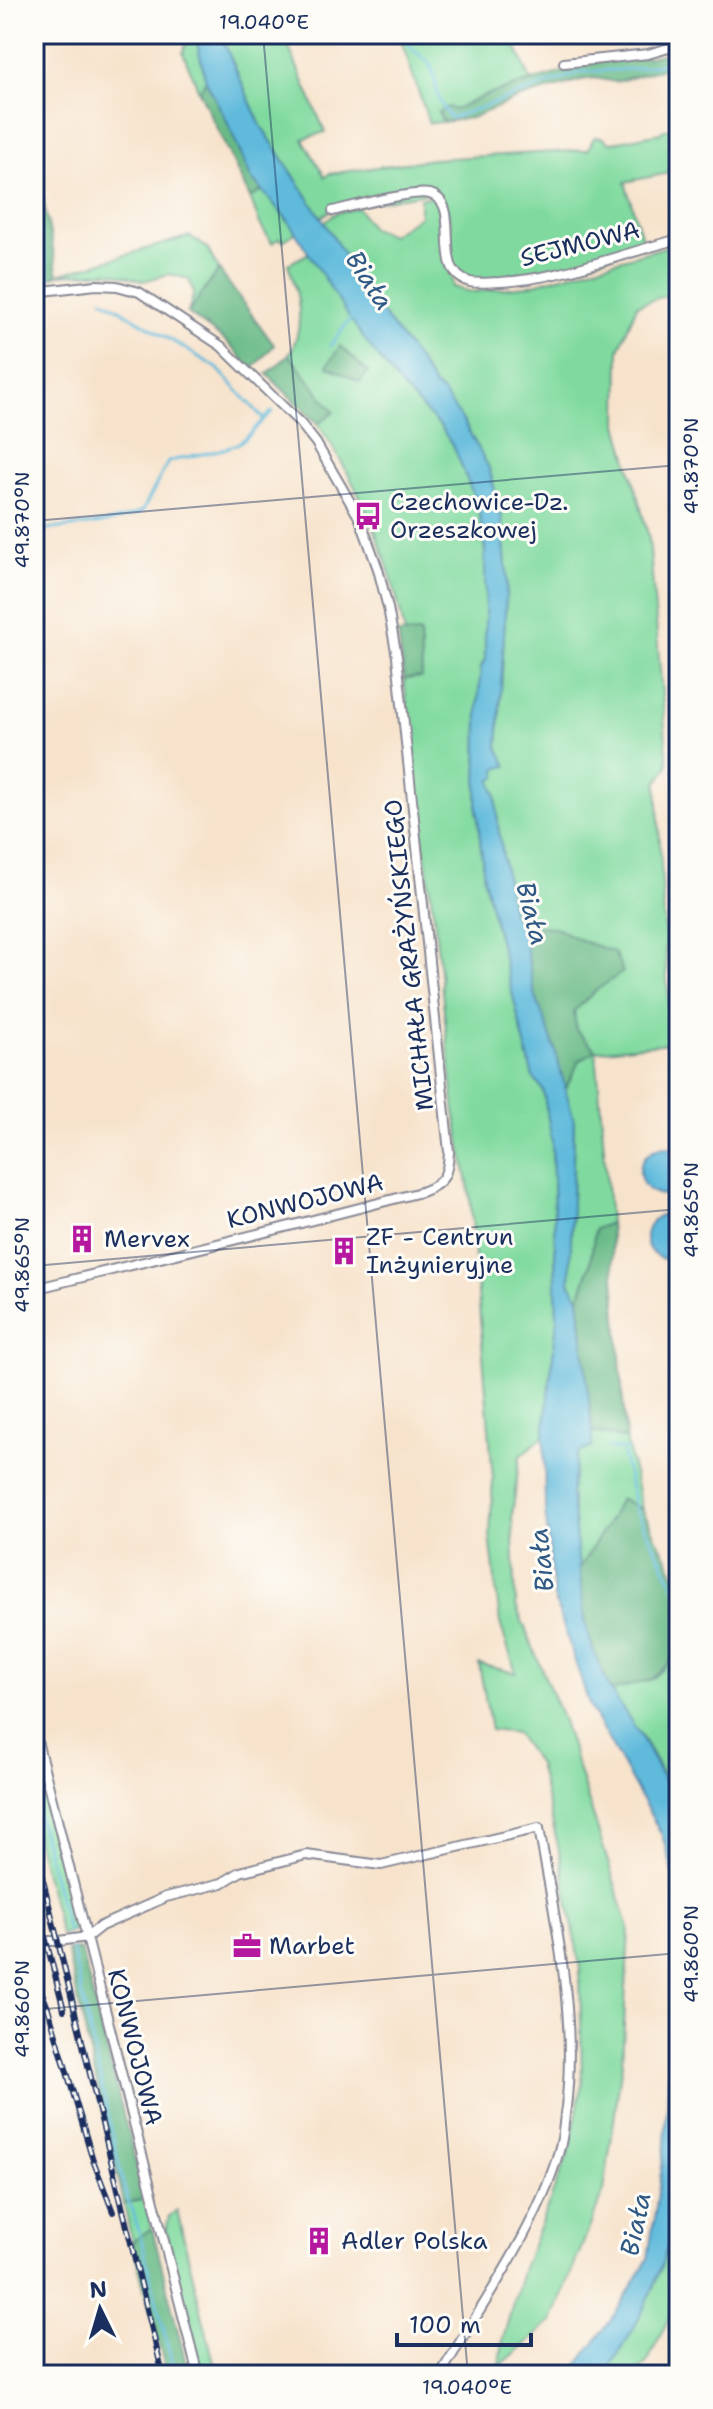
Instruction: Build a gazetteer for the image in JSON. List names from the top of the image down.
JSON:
{
  "streets": {
    "street": ["SEJMOWA", "MICHAŁA GRAŻYŃSKIEGO", "KONWOJOWA"]
  },
  "crossings": [
    ["MICHAŁA GRAŻYŃSKIEGO", "KONWOJOWA"]
  ],
  "water": ["Biała"],
  "places": {
    "bus stop": ["Czechowice-Dz. Orzeszkowej"],
    "building": ["Mervex", "ZF - Centrun Inżynieryjne", "Adler Polska"],
    "office": ["Marbet"]
  },
  "scale_bar": "100 m",
  "north": "top",
  "coordinates": [
    "19.040°E",
    "49.870°N",
    "49.865°N",
    "49.860°N"
  ]
}
